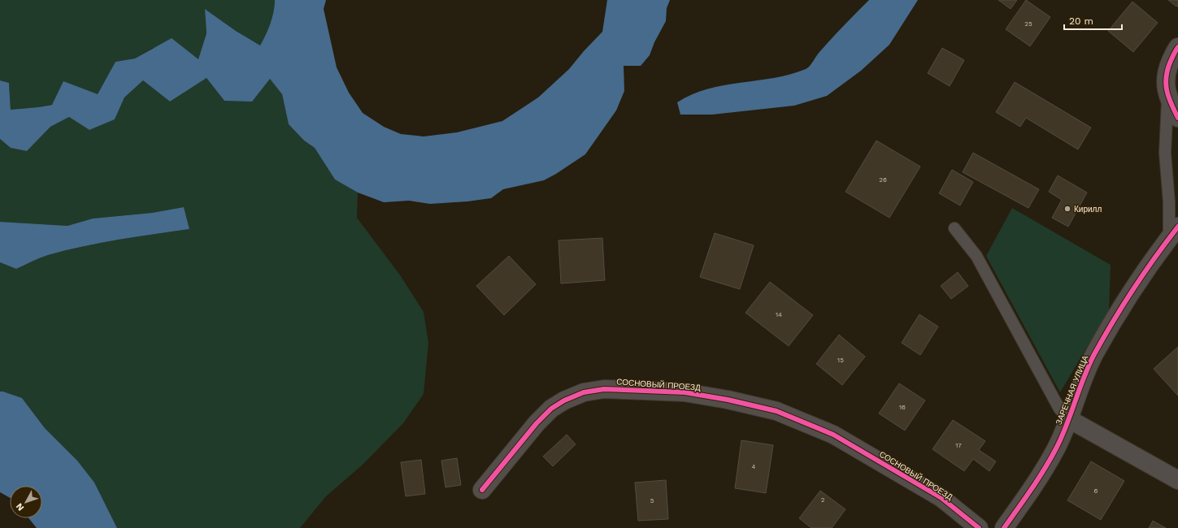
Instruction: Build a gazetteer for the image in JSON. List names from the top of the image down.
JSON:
{
  "streets": {
    "street": ["СОСНОВЫЙ ПРОЕЗД", "ЗАРЕЧНАЯ УЛИЦА"]
  },
  "places": ["Кирилл"],
  "house_numbers": [
    "25",
    "26",
    "14",
    "15",
    "16",
    "17",
    "4",
    "6",
    "2",
    "5"
  ],
  "scale_bar": "20 m",
  "north": "bottom left"
}
